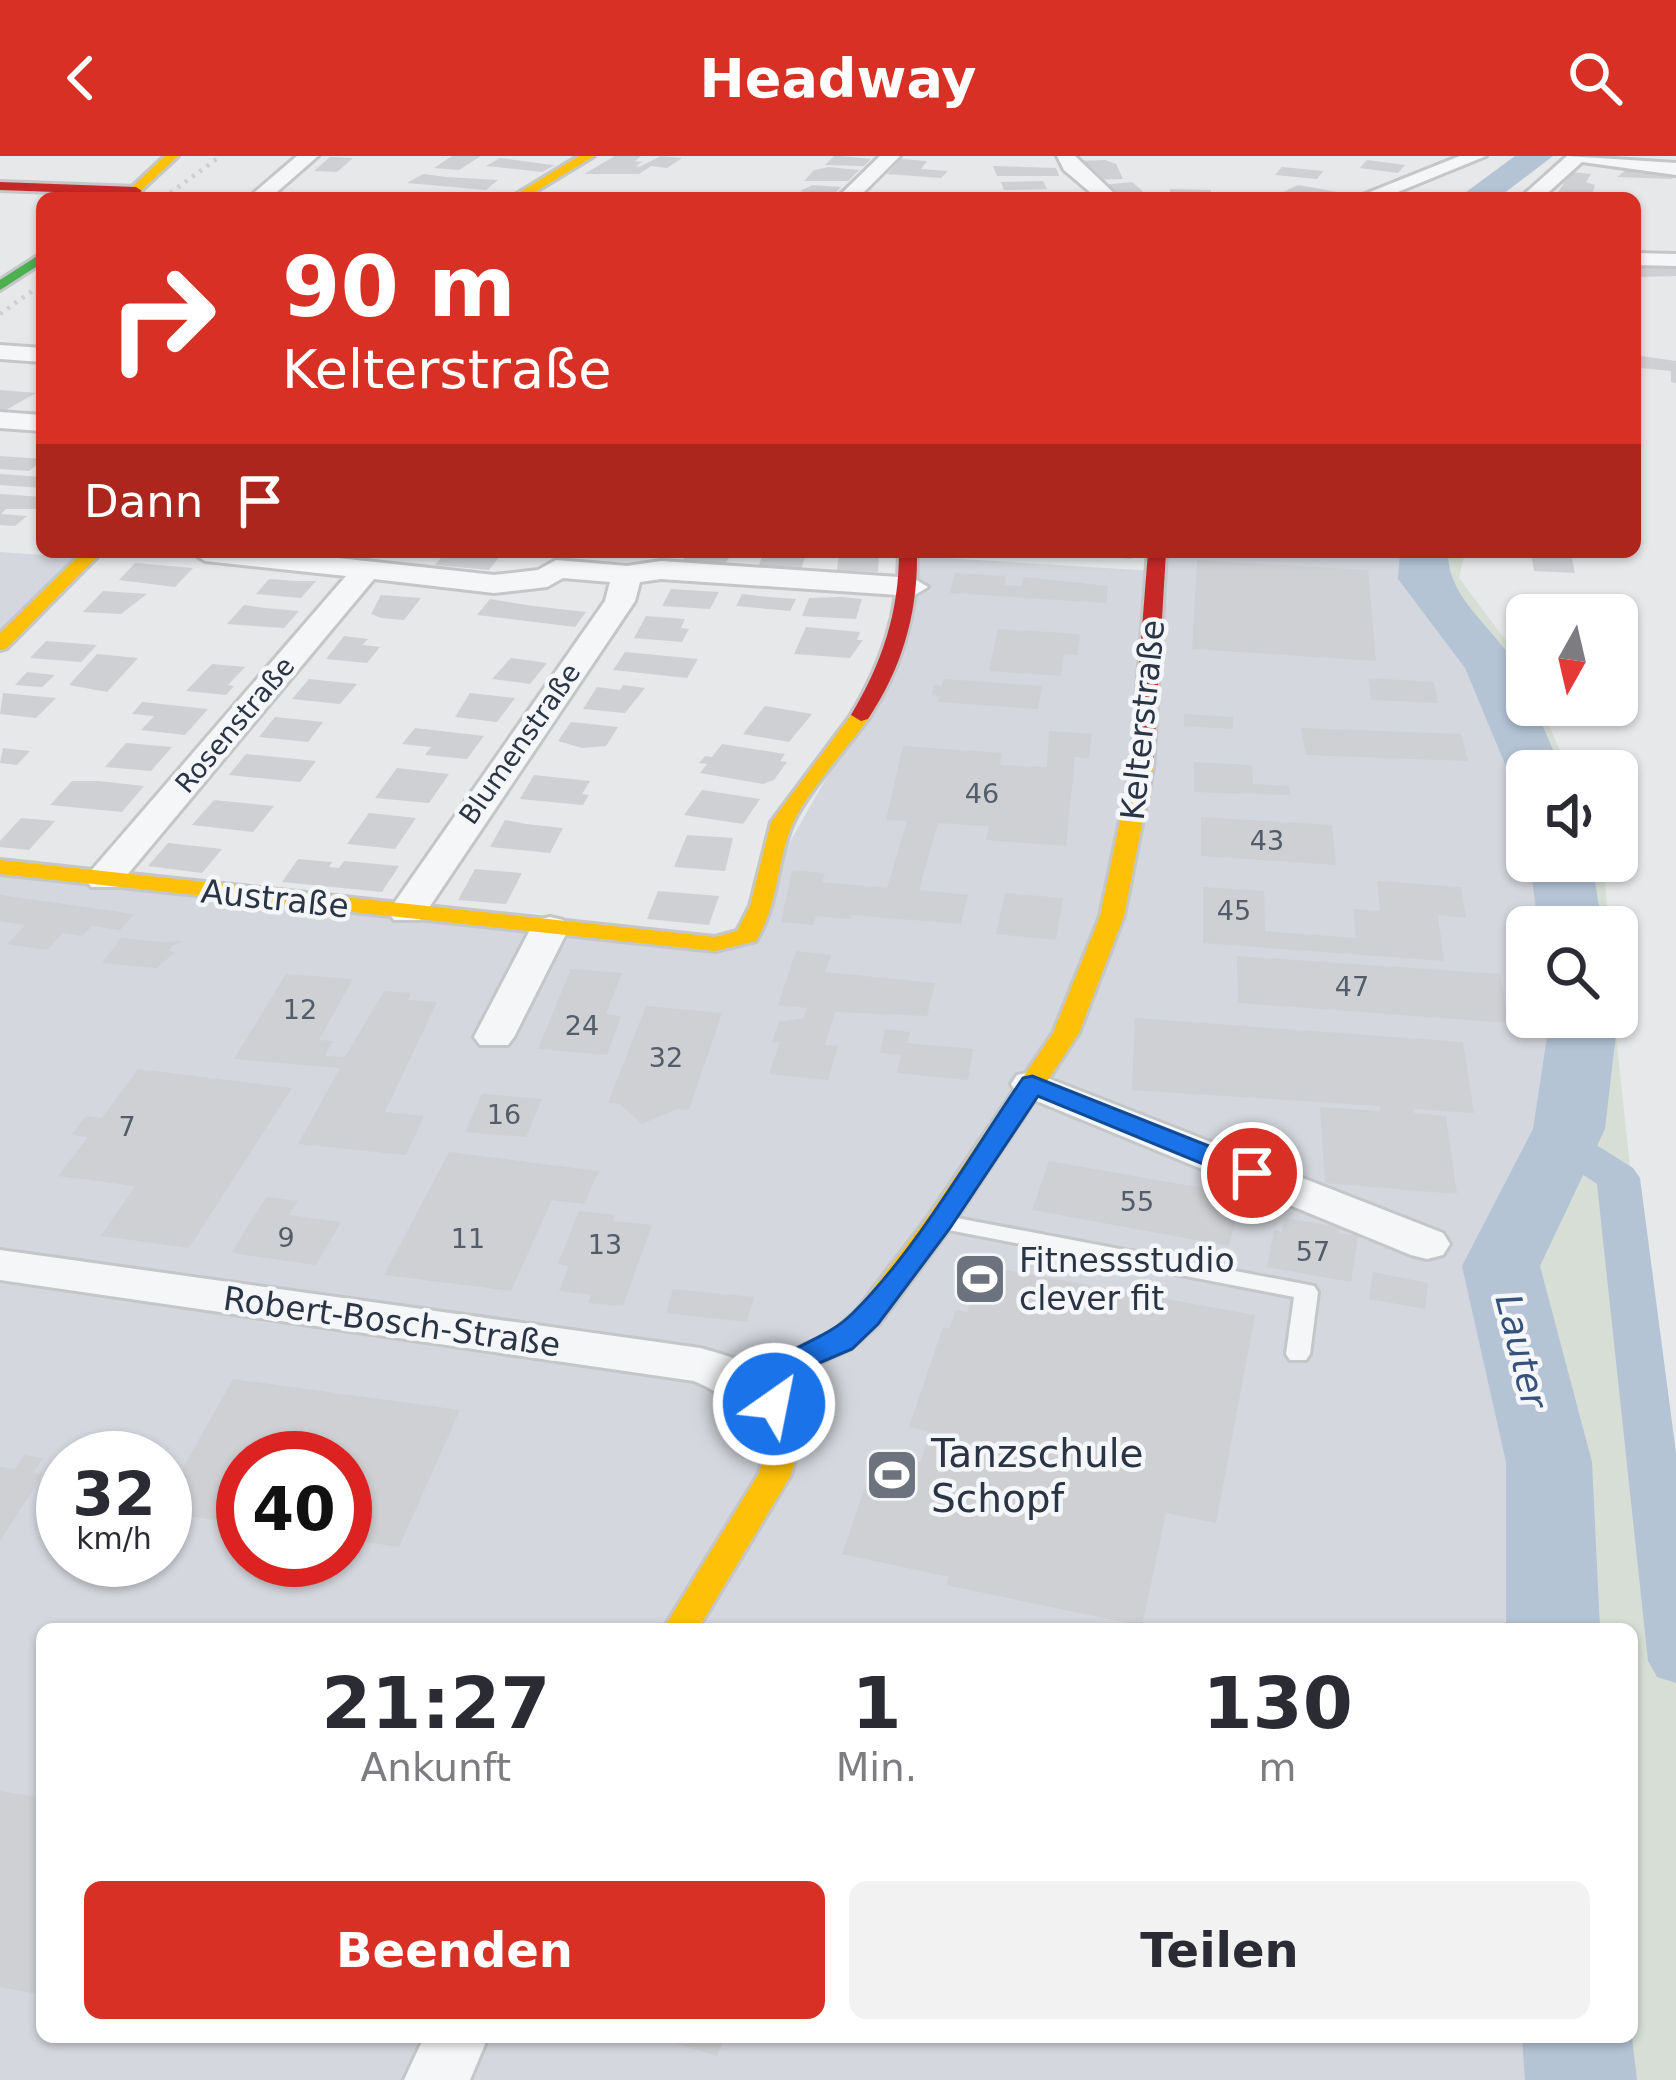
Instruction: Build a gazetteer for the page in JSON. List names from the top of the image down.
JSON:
{
  "streets": {
    "street": [
      "Kelterstraße",
      "Rosenstraße",
      "Blumenstraße",
      "Austraße",
      "Robert-Bosch-Straße"
    ]
  },
  "crossings": [
    ["Kelterstraße", "Robert-Bosch-Straße"],
    ["Rosenstraße", "Austraße"],
    ["Blumenstraße", "Austraße"]
  ],
  "water": ["Lauter"],
  "places": {
    "sports": ["Fitnessstudio clever fit", "Tanzschule Schopf"]
  },
  "house_numbers": [
    "46",
    "43",
    "45",
    "47",
    "12",
    "24",
    "32",
    "16",
    "7",
    "55",
    "9",
    "11",
    "13",
    "57"
  ],
  "north": "bottom",
  "page": {
    "header": "Headway",
    "turn": ["90 m", "Kelterstraße"],
    "then": "Dann",
    "speed": "32 km/h",
    "limit": "40",
    "eta": [
      "21:27",
      "Ankunft",
      "1",
      "Min.",
      "130",
      "m"
    ],
    "buttons": ["Beenden", "Teilen"]
  }
}
